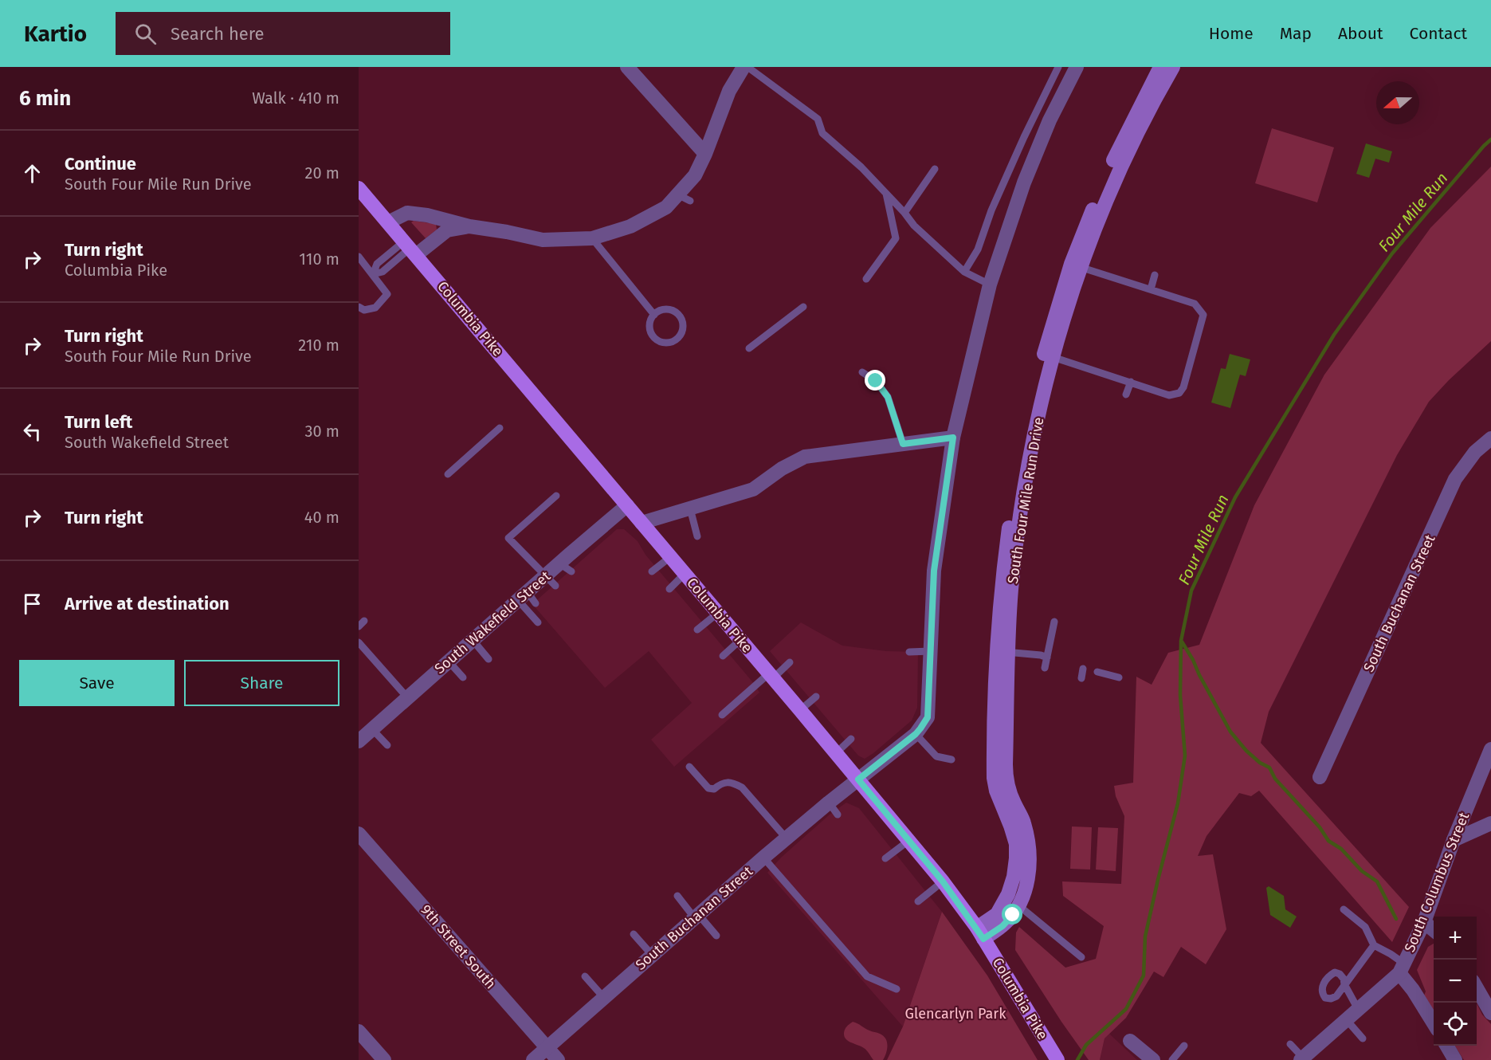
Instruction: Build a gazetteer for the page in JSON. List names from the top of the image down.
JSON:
{
  "streets": {
    "main road": ["Columbia Pike", "South Four Mile Run Drive"],
    "street": [
      "South Buchanan Street",
      "South Wakefield Street",
      "South Columbus Street",
      "9th Street South"
    ]
  },
  "crossings": [
    ["Columbia Pike", "South Four Mile Run Drive"],
    ["Columbia Pike", "South Buchanan Street"],
    ["Columbia Pike", "South Wakefield Street"],
    ["South Buchanan Street", "9th Street South"]
  ],
  "water": ["Four Mile Run"],
  "parks": ["Glencarlyn Park"],
  "north": "left",
  "page": {
    "header": "Kartio",
    "search": "Search here",
    "nav": [
      "Home",
      "Map",
      "About",
      "Contact"
    ],
    "heading": ["6 min", "Walk · 410 m"],
    "list": [
      ["Continue", "South Four Mile Run Drive", "20 m"],
      ["Turn right", "Columbia Pike", "110 m"],
      ["Turn right", "South Four Mile Run Drive", "210 m"],
      ["Turn left", "South Wakefield Street", "30 m"],
      ["Turn right", "40 m"],
      "Arrive at destination"
    ],
    "buttons": ["Save", "Share"],
    "map_buttons": ["+", "−"]
  }
}
